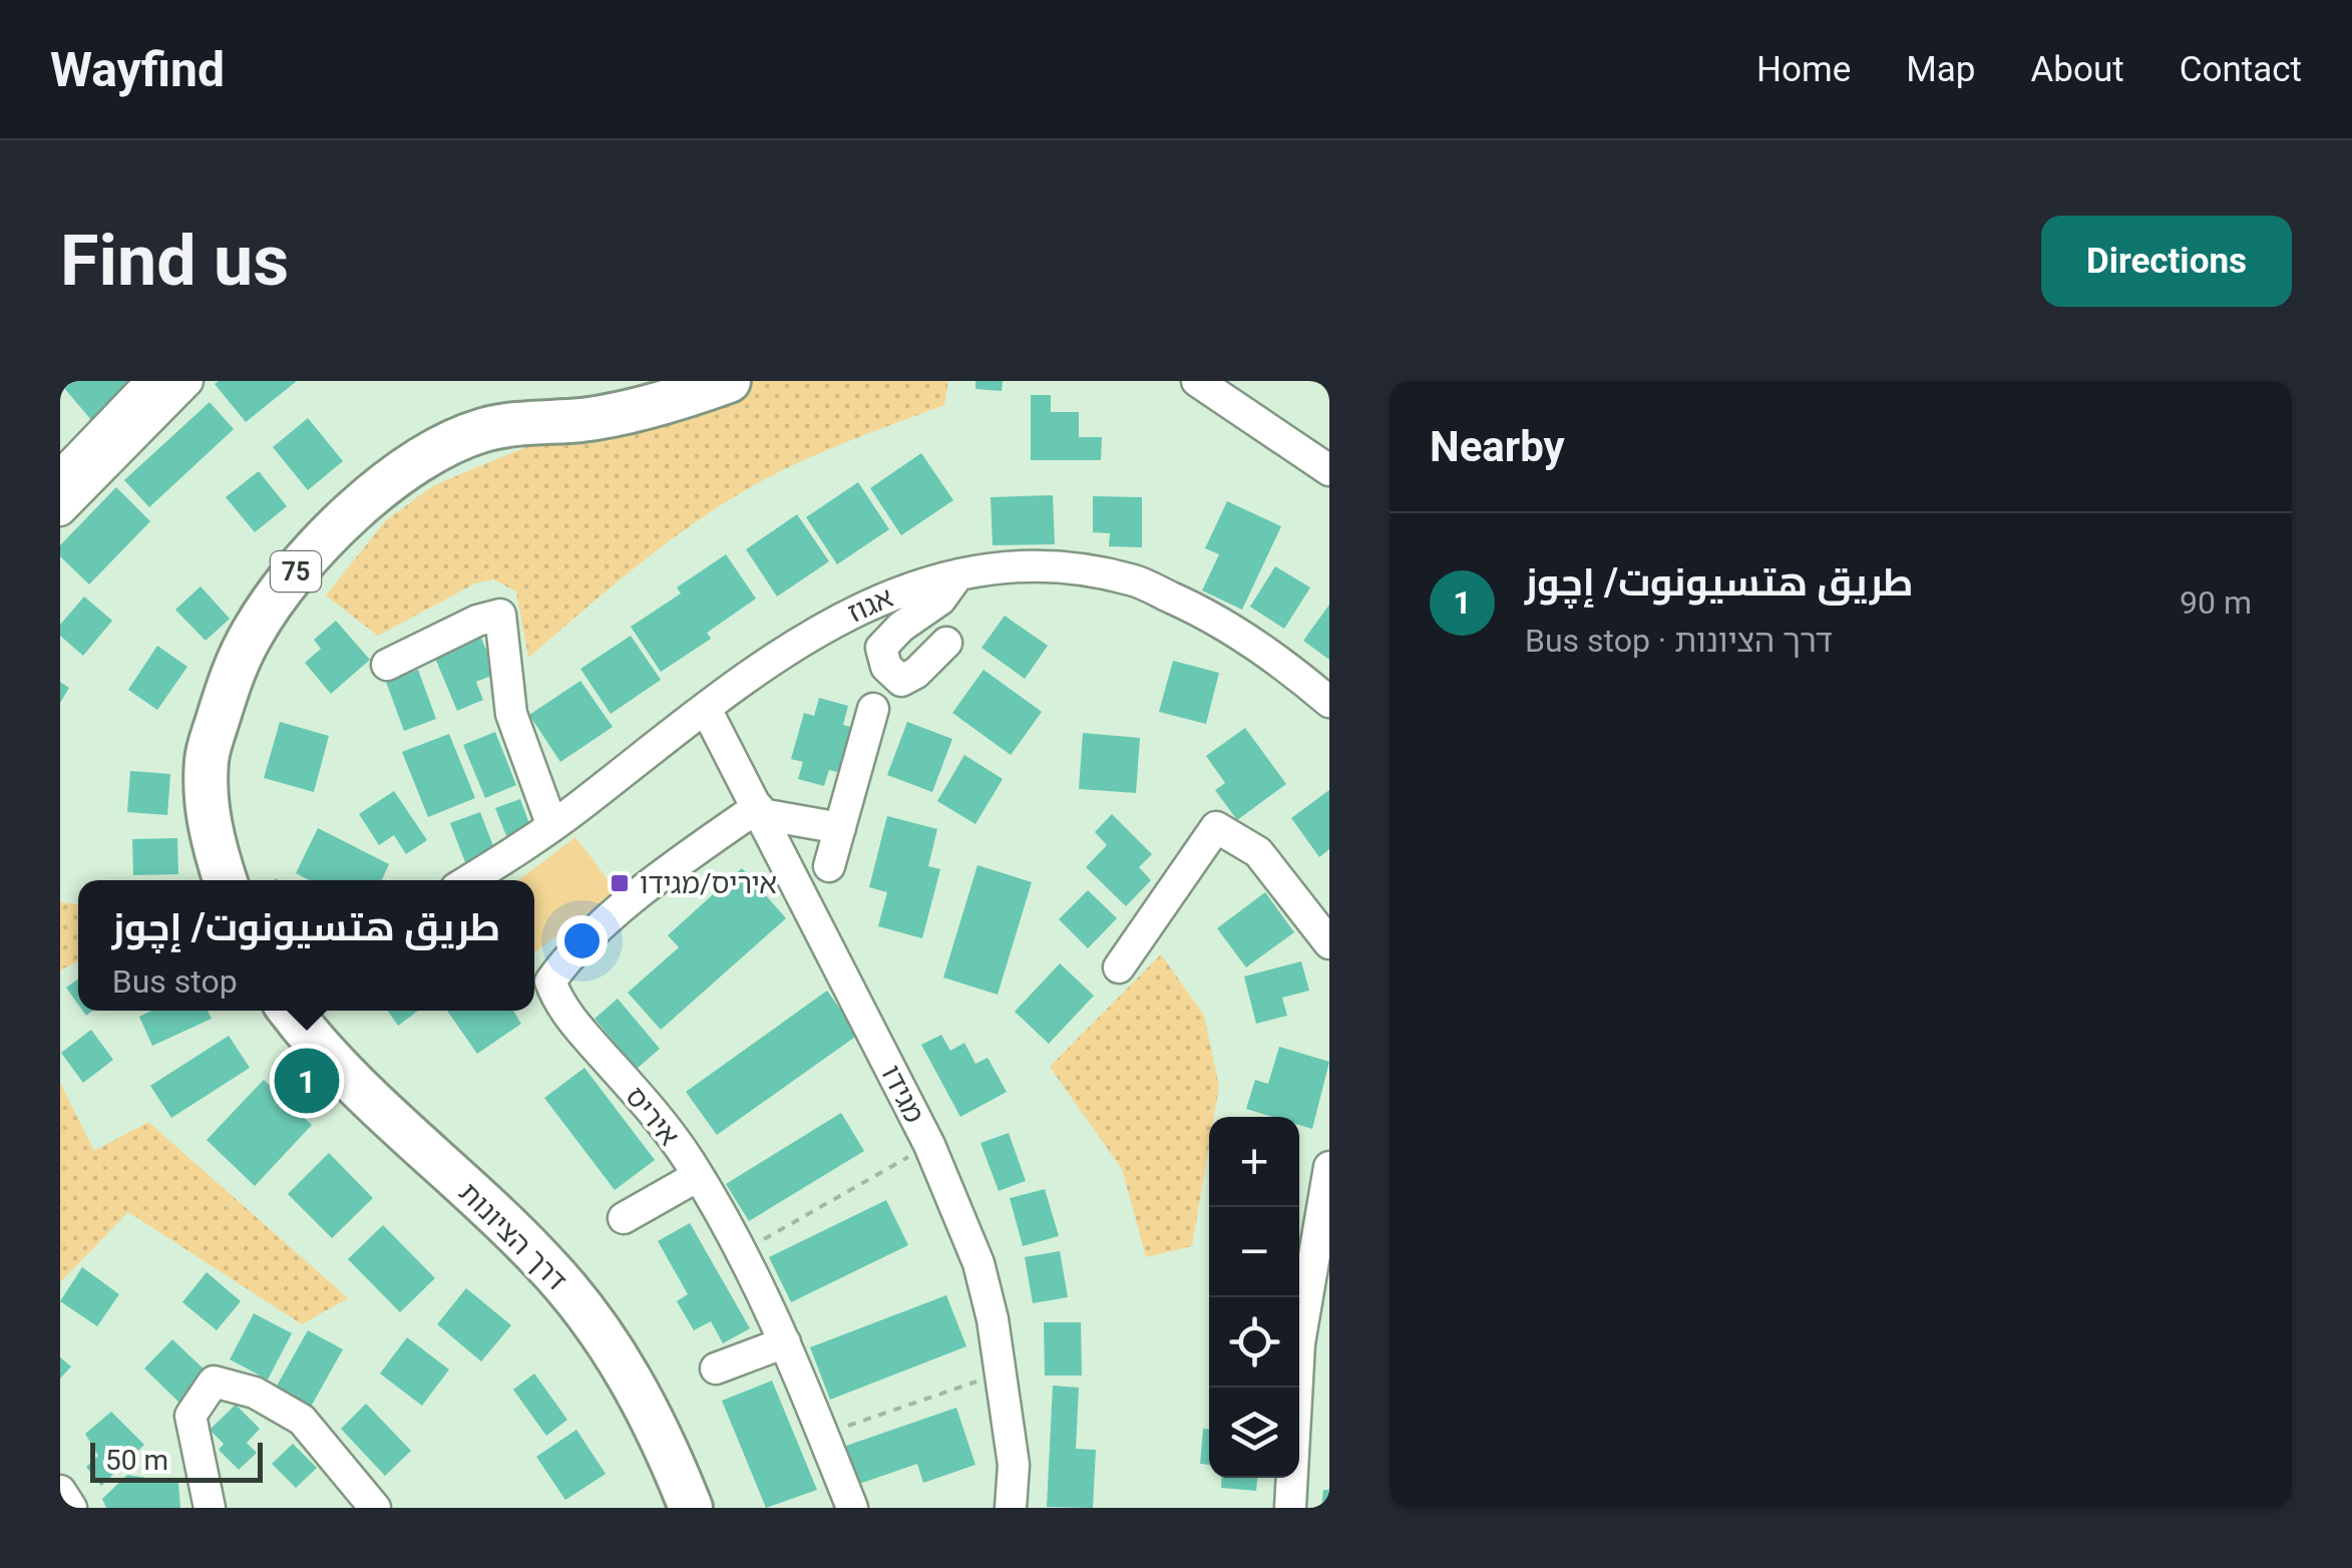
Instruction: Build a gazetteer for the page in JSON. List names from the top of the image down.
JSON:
{
  "streets": {
    "highway": ["75", "דרך הציונות"],
    "street": ["אגוז", "מגידו", "איריס"]
  },
  "crossings": [
    ["אגוז", "מגידו"],
    ["מגידו", "איריס"]
  ],
  "places": {
    "transit": ["איריס/מגידו"]
  },
  "scale_bar": "50 m",
  "page": {
    "header": "Wayfind",
    "nav": [
      "Home",
      "Map",
      "About",
      "Contact"
    ],
    "buttons": "Directions",
    "title": "Find us",
    "heading": "Nearby",
    "list": [
      {
        "mark": "1",
        "name": "طريق هتسيونوت/ إچوز",
        "note": "Bus stop · דרך הציונות",
        "value": "90 m"
      }
    ],
    "popup": ["طريق هتسيونوت/ إچوز", "Bus stop"],
    "pins": "1",
    "map_buttons": ["+", "−"],
    "scale": "50 m"
  }
}
